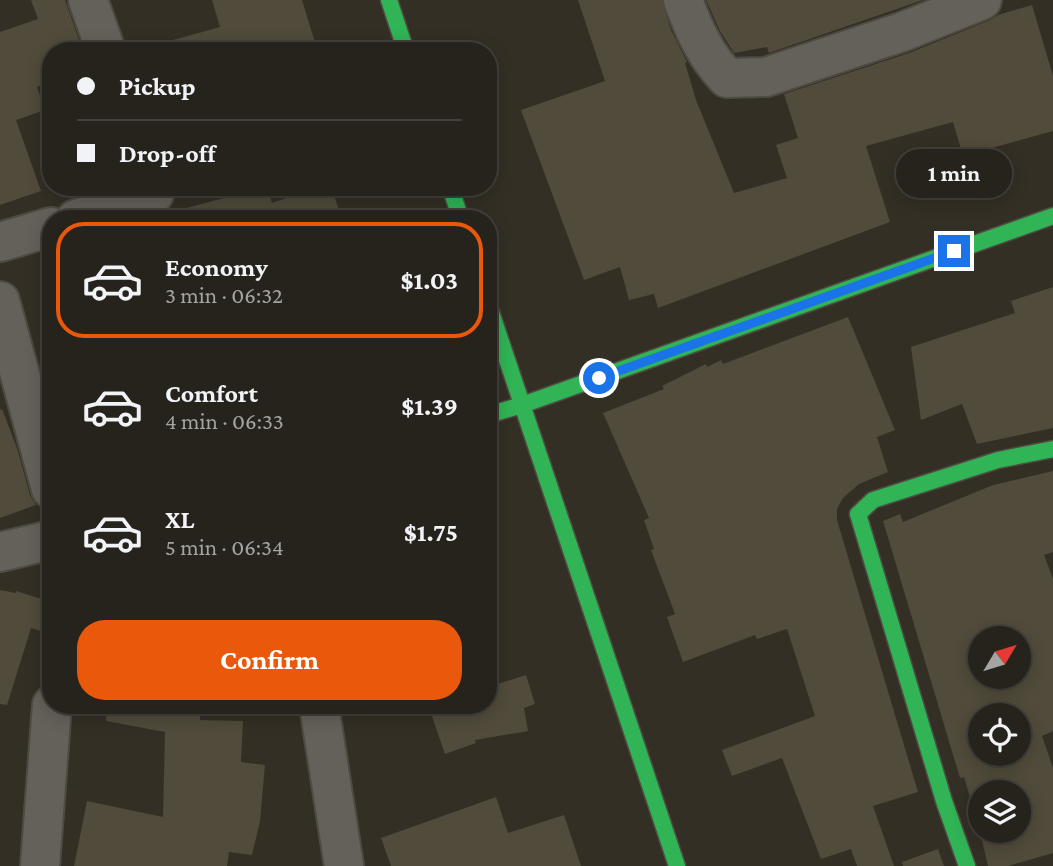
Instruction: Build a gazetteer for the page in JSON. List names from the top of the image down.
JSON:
{
  "north": "top right",
  "page": {
    "banner": ["Pickup", "Drop-off"],
    "bubble": "1 min",
    "list": [
      {
        "name": "Economy",
        "note": "3 min · 06:32",
        "value": "$1.03"
      },
      {
        "name": "Comfort",
        "note": "4 min · 06:33",
        "value": "$1.39"
      },
      {
        "name": "XL",
        "note": "5 min · 06:34",
        "value": "$1.75"
      }
    ],
    "buttons": "Confirm"
  }
}
